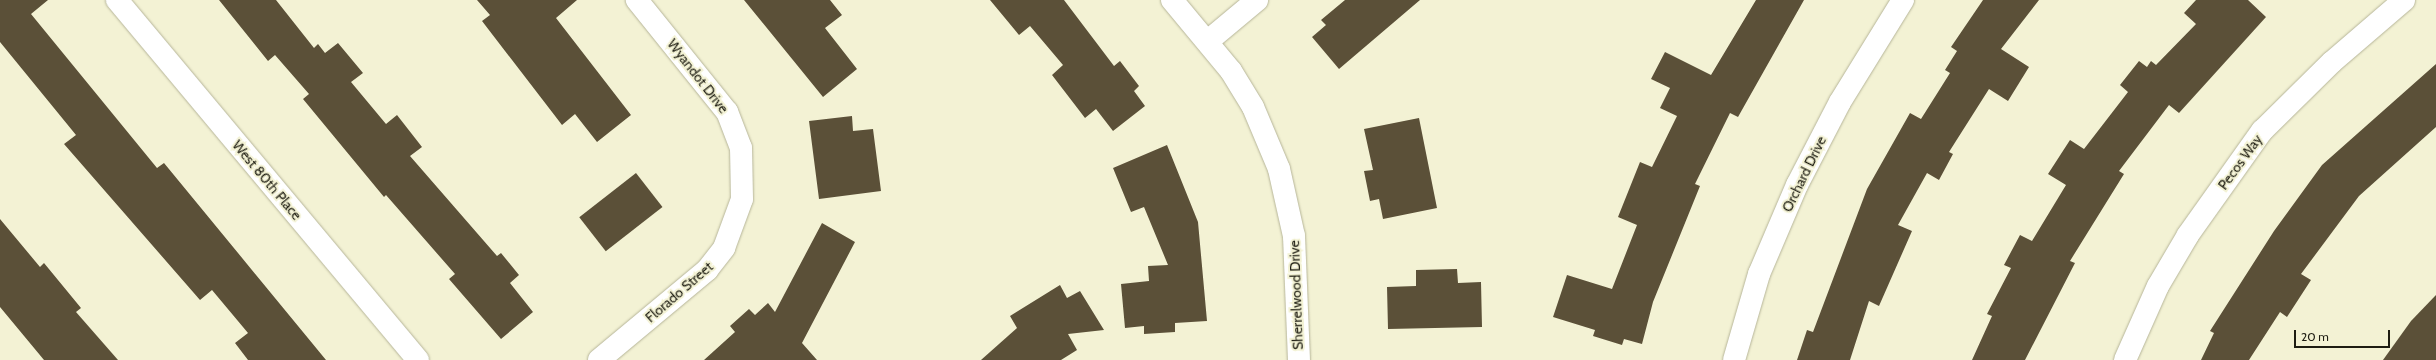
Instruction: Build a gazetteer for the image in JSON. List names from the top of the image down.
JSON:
{
  "streets": {
    "street": [
      "Wyandot Drive",
      "Pecos Way",
      "Orchard Drive",
      "West 80th Place",
      "Florado Street",
      "Sherrelwood Drive"
    ]
  },
  "crossings": [
    ["Wyandot Drive", "Florado Street"]
  ],
  "scale_bar": "20 m"
}
